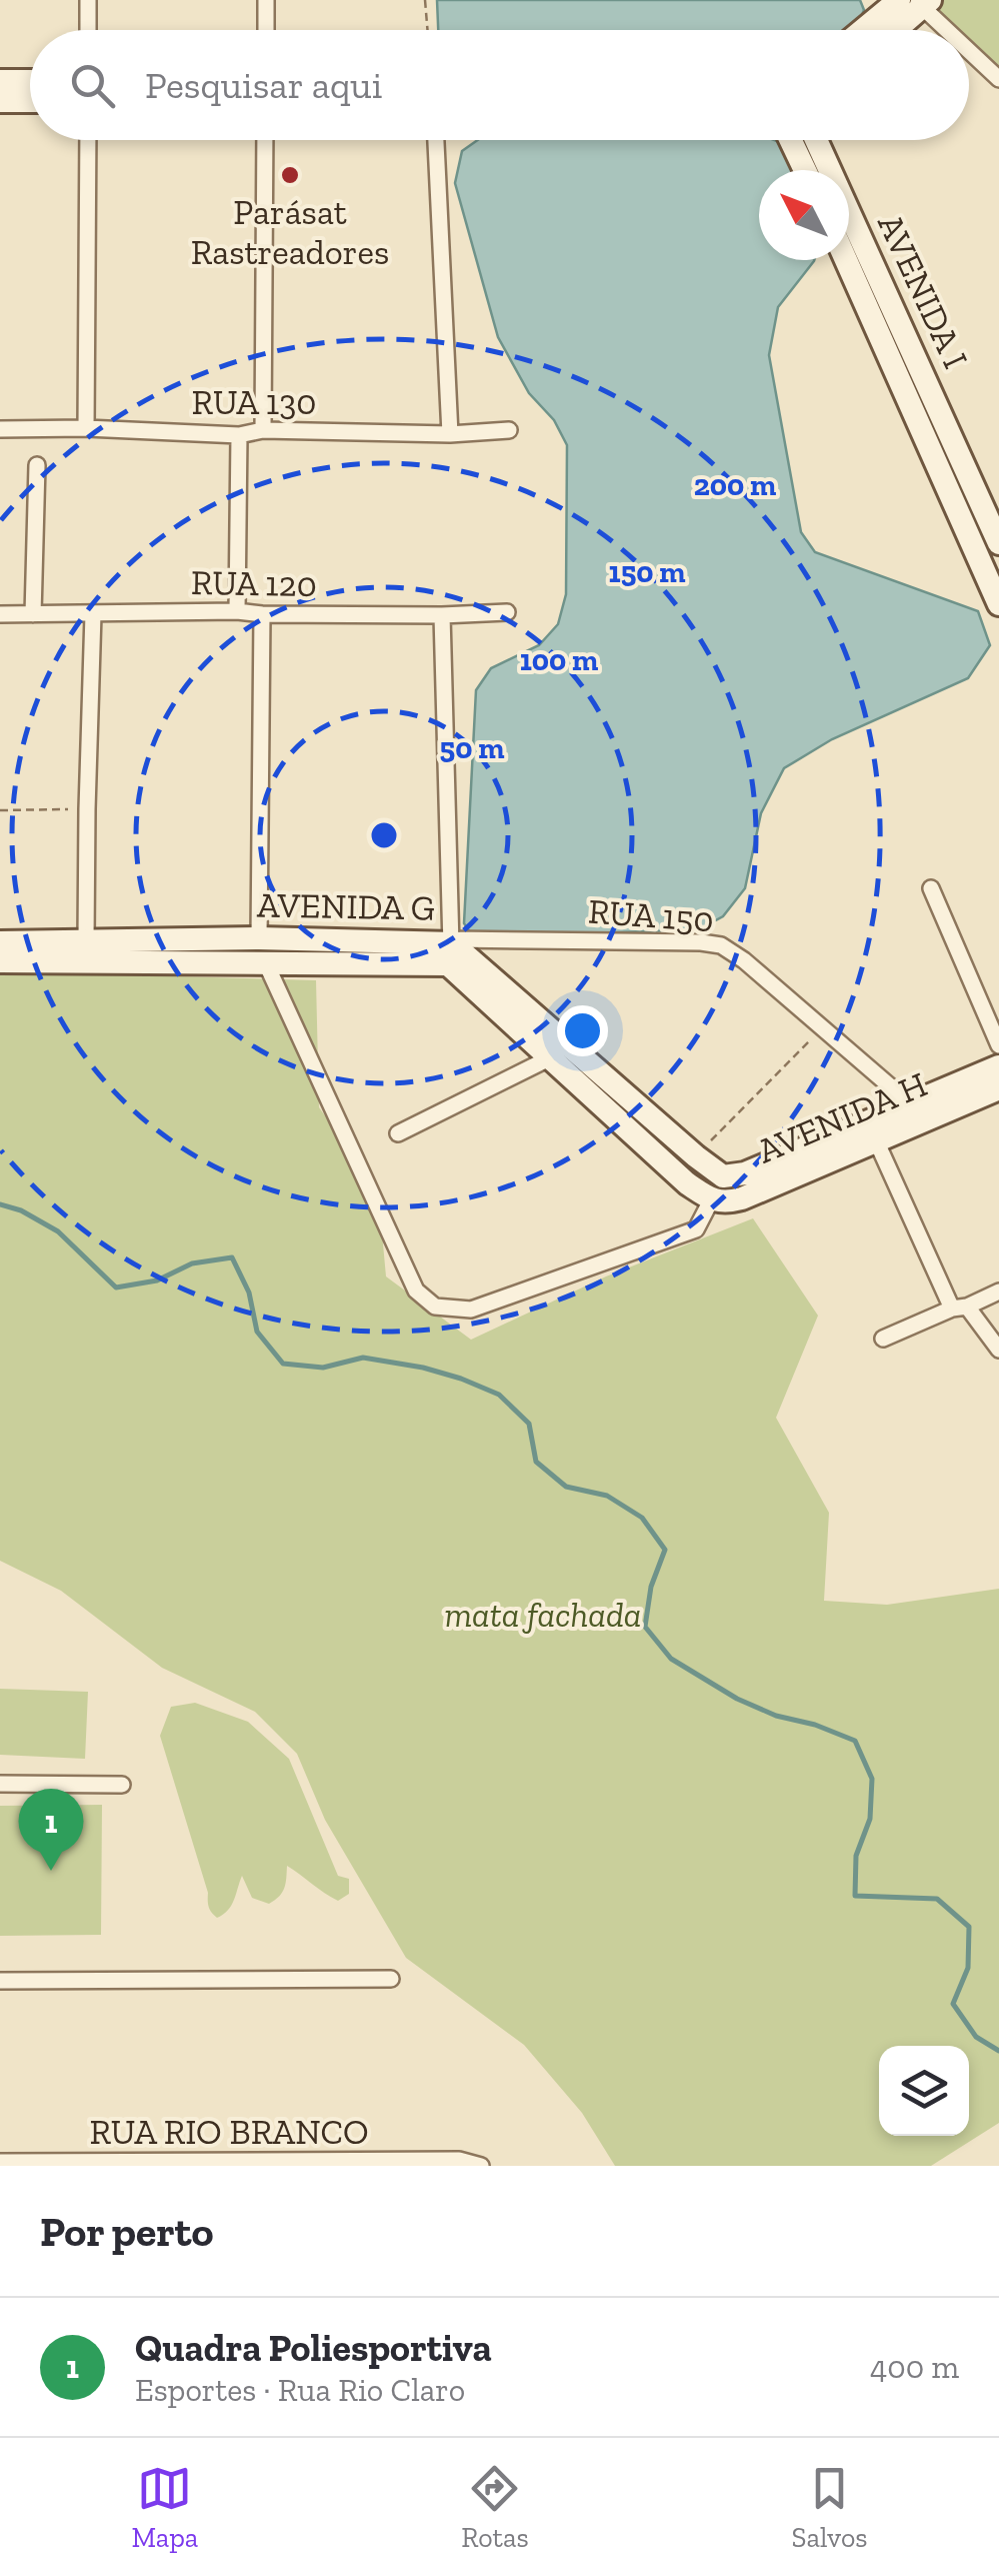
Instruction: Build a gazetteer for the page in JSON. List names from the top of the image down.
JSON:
{
  "streets": {
    "street": [
      "AVENIDA I",
      "RUA 130",
      "RUA 120",
      "AVENIDA G",
      "RUA 150",
      "AVENIDA H",
      "RUA RIO BRANCO"
    ]
  },
  "crossings": [
    ["AVENIDA G", "RUA 150"],
    ["AVENIDA G", "AVENIDA H"],
    ["RUA 150", "AVENIDA H"]
  ],
  "parks": ["mata fachada"],
  "places": ["Parásat Rastreadores"],
  "north": "top left",
  "page": {
    "search": "Pesquisar aqui",
    "pins": "1",
    "heading": "Por perto",
    "list": [
      {
        "mark": "1",
        "name": "Quadra Poliesportiva",
        "note": "Esportes · Rua Rio Claro",
        "value": "400 m"
      }
    ],
    "nav": ["Mapa", "Rotas", "Salvos"]
  },
  "rings": [
    "200 m",
    "150 m",
    "100 m",
    "50 m"
  ]
}
